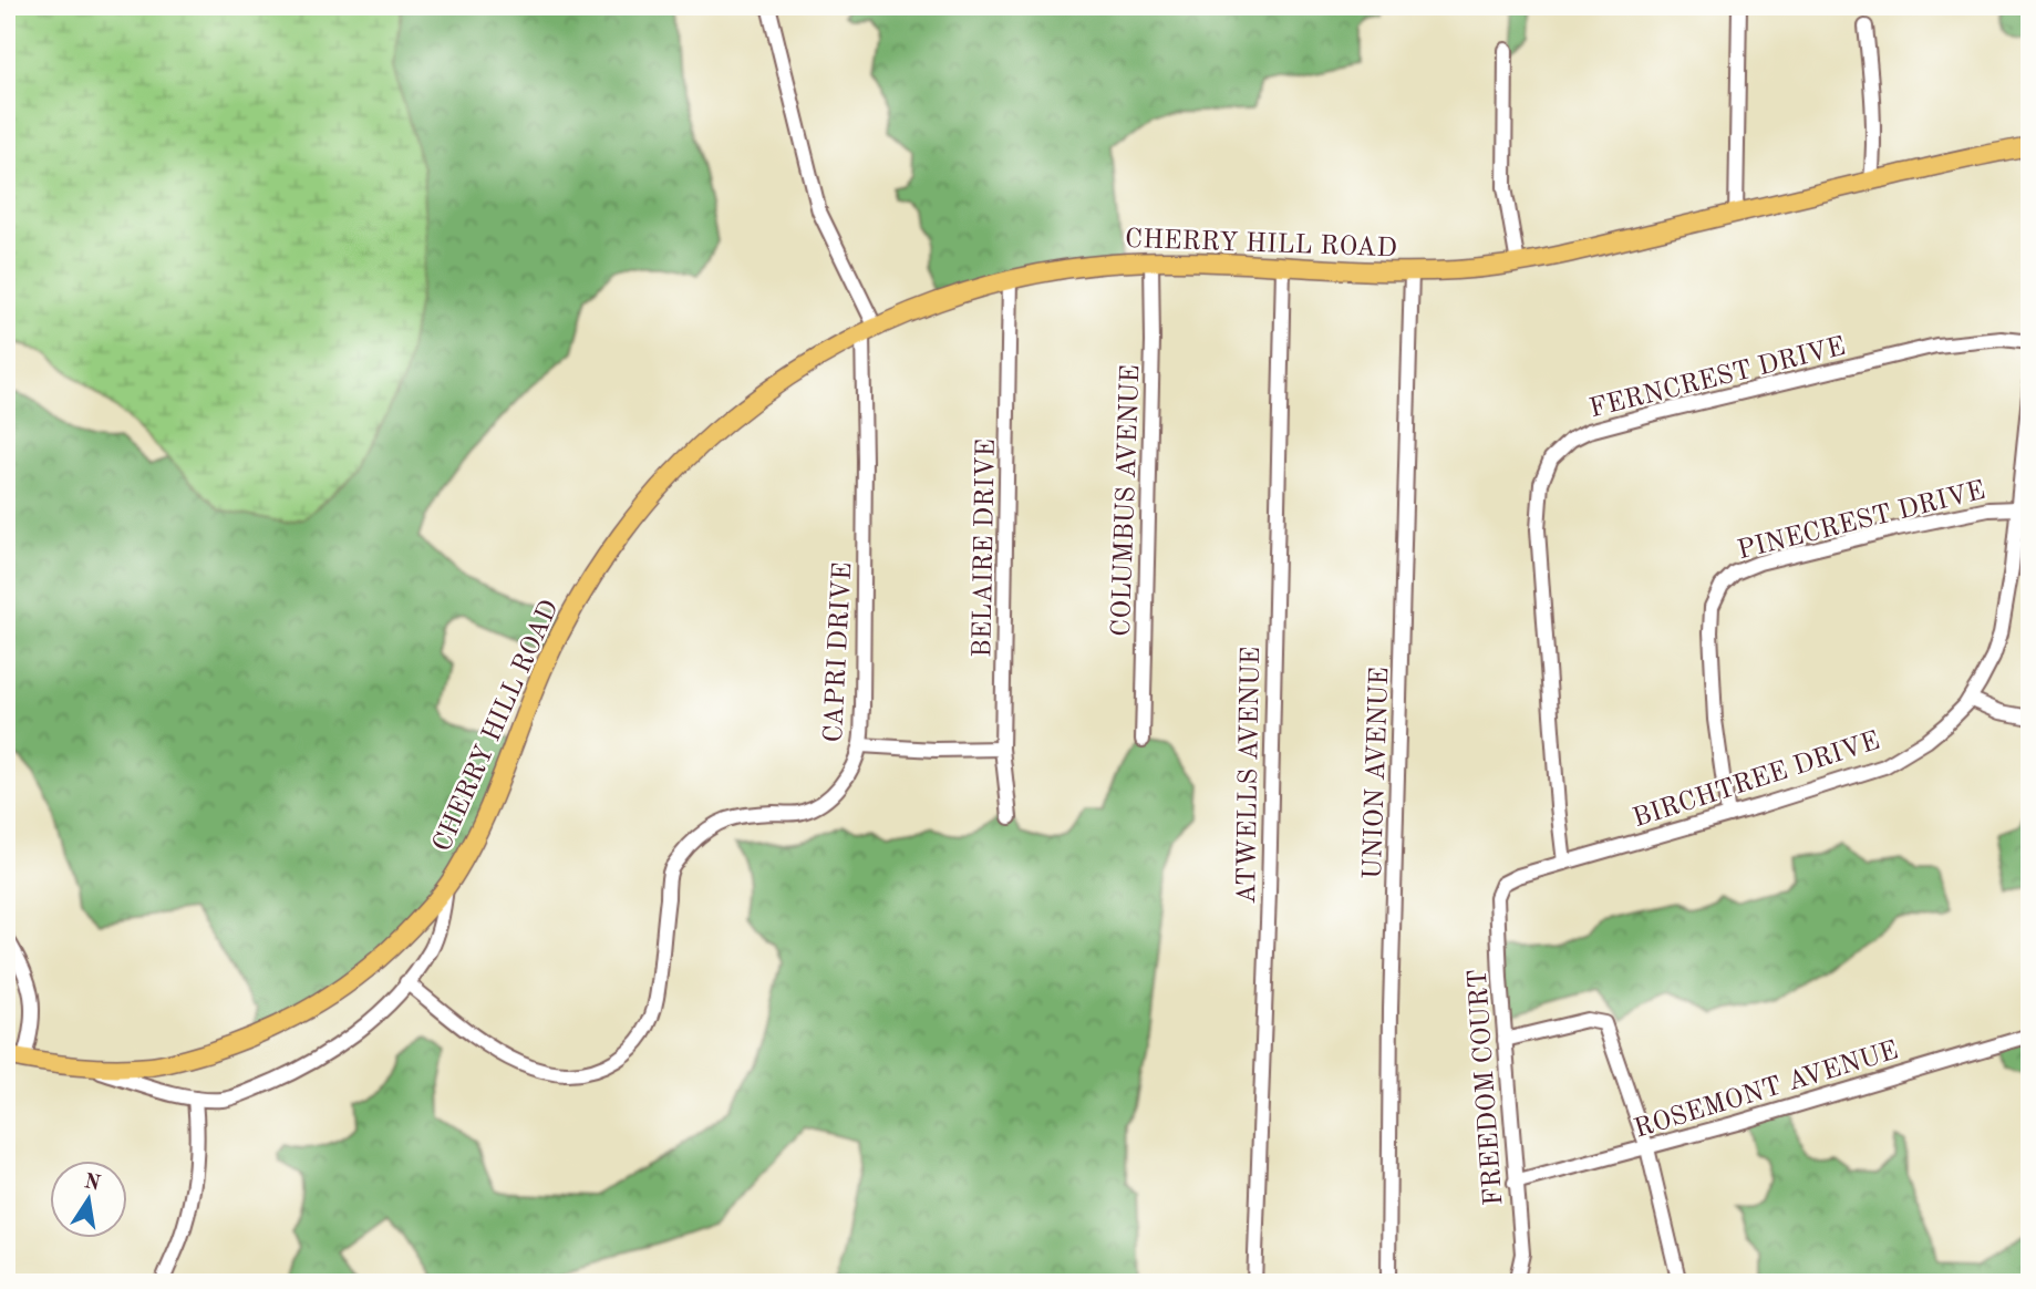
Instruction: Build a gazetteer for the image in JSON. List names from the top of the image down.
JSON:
{
  "streets": {
    "main road": ["CHERRY HILL ROAD"],
    "street": [
      "FERNCREST DRIVE",
      "COLUMBUS AVENUE",
      "PINECREST DRIVE",
      "BELAIRE DRIVE",
      "CAPRI DRIVE",
      "UNION AVENUE",
      "ATWELLS AVENUE",
      "BIRCHTREE DRIVE",
      "FREEDOM COURT",
      "ROSEMONT AVENUE"
    ]
  },
  "crossings": [
    ["CHERRY HILL ROAD", "COLUMBUS AVENUE"],
    ["CHERRY HILL ROAD", "BELAIRE DRIVE"],
    ["CHERRY HILL ROAD", "CAPRI DRIVE"],
    ["CHERRY HILL ROAD", "UNION AVENUE"],
    ["CHERRY HILL ROAD", "ATWELLS AVENUE"],
    ["FERNCREST DRIVE", "BIRCHTREE DRIVE"],
    ["PINECREST DRIVE", "BIRCHTREE DRIVE"],
    ["BIRCHTREE DRIVE", "FREEDOM COURT"],
    ["FREEDOM COURT", "ROSEMONT AVENUE"]
  ],
  "north": "top"
}
